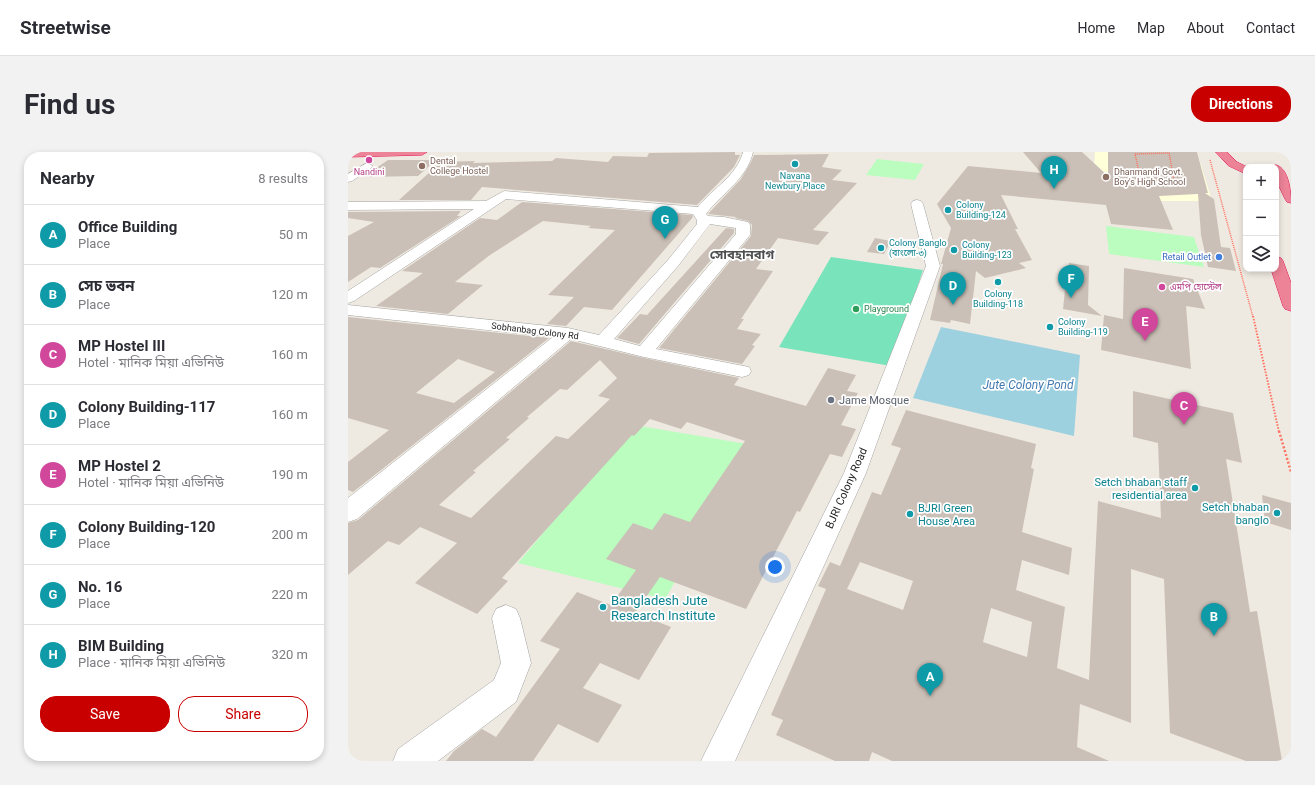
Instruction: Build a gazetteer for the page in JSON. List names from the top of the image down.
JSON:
{
  "streets": {
    "street": ["Sobhanbag Colony Rd", "BJRI Colony Road"]
  },
  "districts": ["সোবহানবাগ"],
  "water": ["Jute Colony Pond"],
  "places": [
    "Nandini",
    "Navana Newbury Place",
    "Dental College Hostel",
    "Dhanmandi Govt. Boy's High School",
    "Colony Building-124",
    "Colony Banglo (বাংলো-৩)",
    "Colony Building-123",
    "Retail Outlet",
    "Colony Building-118",
    "এমপি হোস্টেল",
    "Playground",
    "Colony Building-119",
    "Jame Mosque",
    "Setch bhaban staff residential area",
    "Setch bhaban banglo",
    "BJRI Green House Area",
    "Bangladesh Jute Research Institute"
  ],
  "page": {
    "header": "Streetwise",
    "nav": [
      "Home",
      "Map",
      "About",
      "Contact"
    ],
    "buttons": [
      "Directions",
      ["Save", "Share"]
    ],
    "title": "Find us",
    "heading": ["Nearby", "8 results"],
    "pins": [
      "H",
      "G",
      "F",
      "D",
      "E",
      "C",
      "B",
      "A"
    ],
    "map_buttons": ["+", "−"],
    "list": [
      {
        "mark": "A",
        "name": "Office Building",
        "note": "Place",
        "value": "50 m"
      },
      {
        "mark": "B",
        "name": "সেচ ভবন",
        "note": "Place",
        "value": "120 m"
      },
      {
        "mark": "C",
        "name": "MP Hostel III",
        "note": "Hotel · মানিক মিয়া এভিনিউ",
        "value": "160 m"
      },
      {
        "mark": "D",
        "name": "Colony Building-117",
        "note": "Place",
        "value": "160 m"
      },
      {
        "mark": "E",
        "name": "MP Hostel 2",
        "note": "Hotel · মানিক মিয়া এভিনিউ",
        "value": "190 m"
      },
      {
        "mark": "F",
        "name": "Colony Building-120",
        "note": "Place",
        "value": "200 m"
      },
      {
        "mark": "G",
        "name": "No. 16",
        "note": "Place",
        "value": "220 m"
      },
      {
        "mark": "H",
        "name": "BIM Building",
        "note": "Place · মানিক মিয়া এভিনিউ",
        "value": "320 m"
      }
    ]
  }
}
